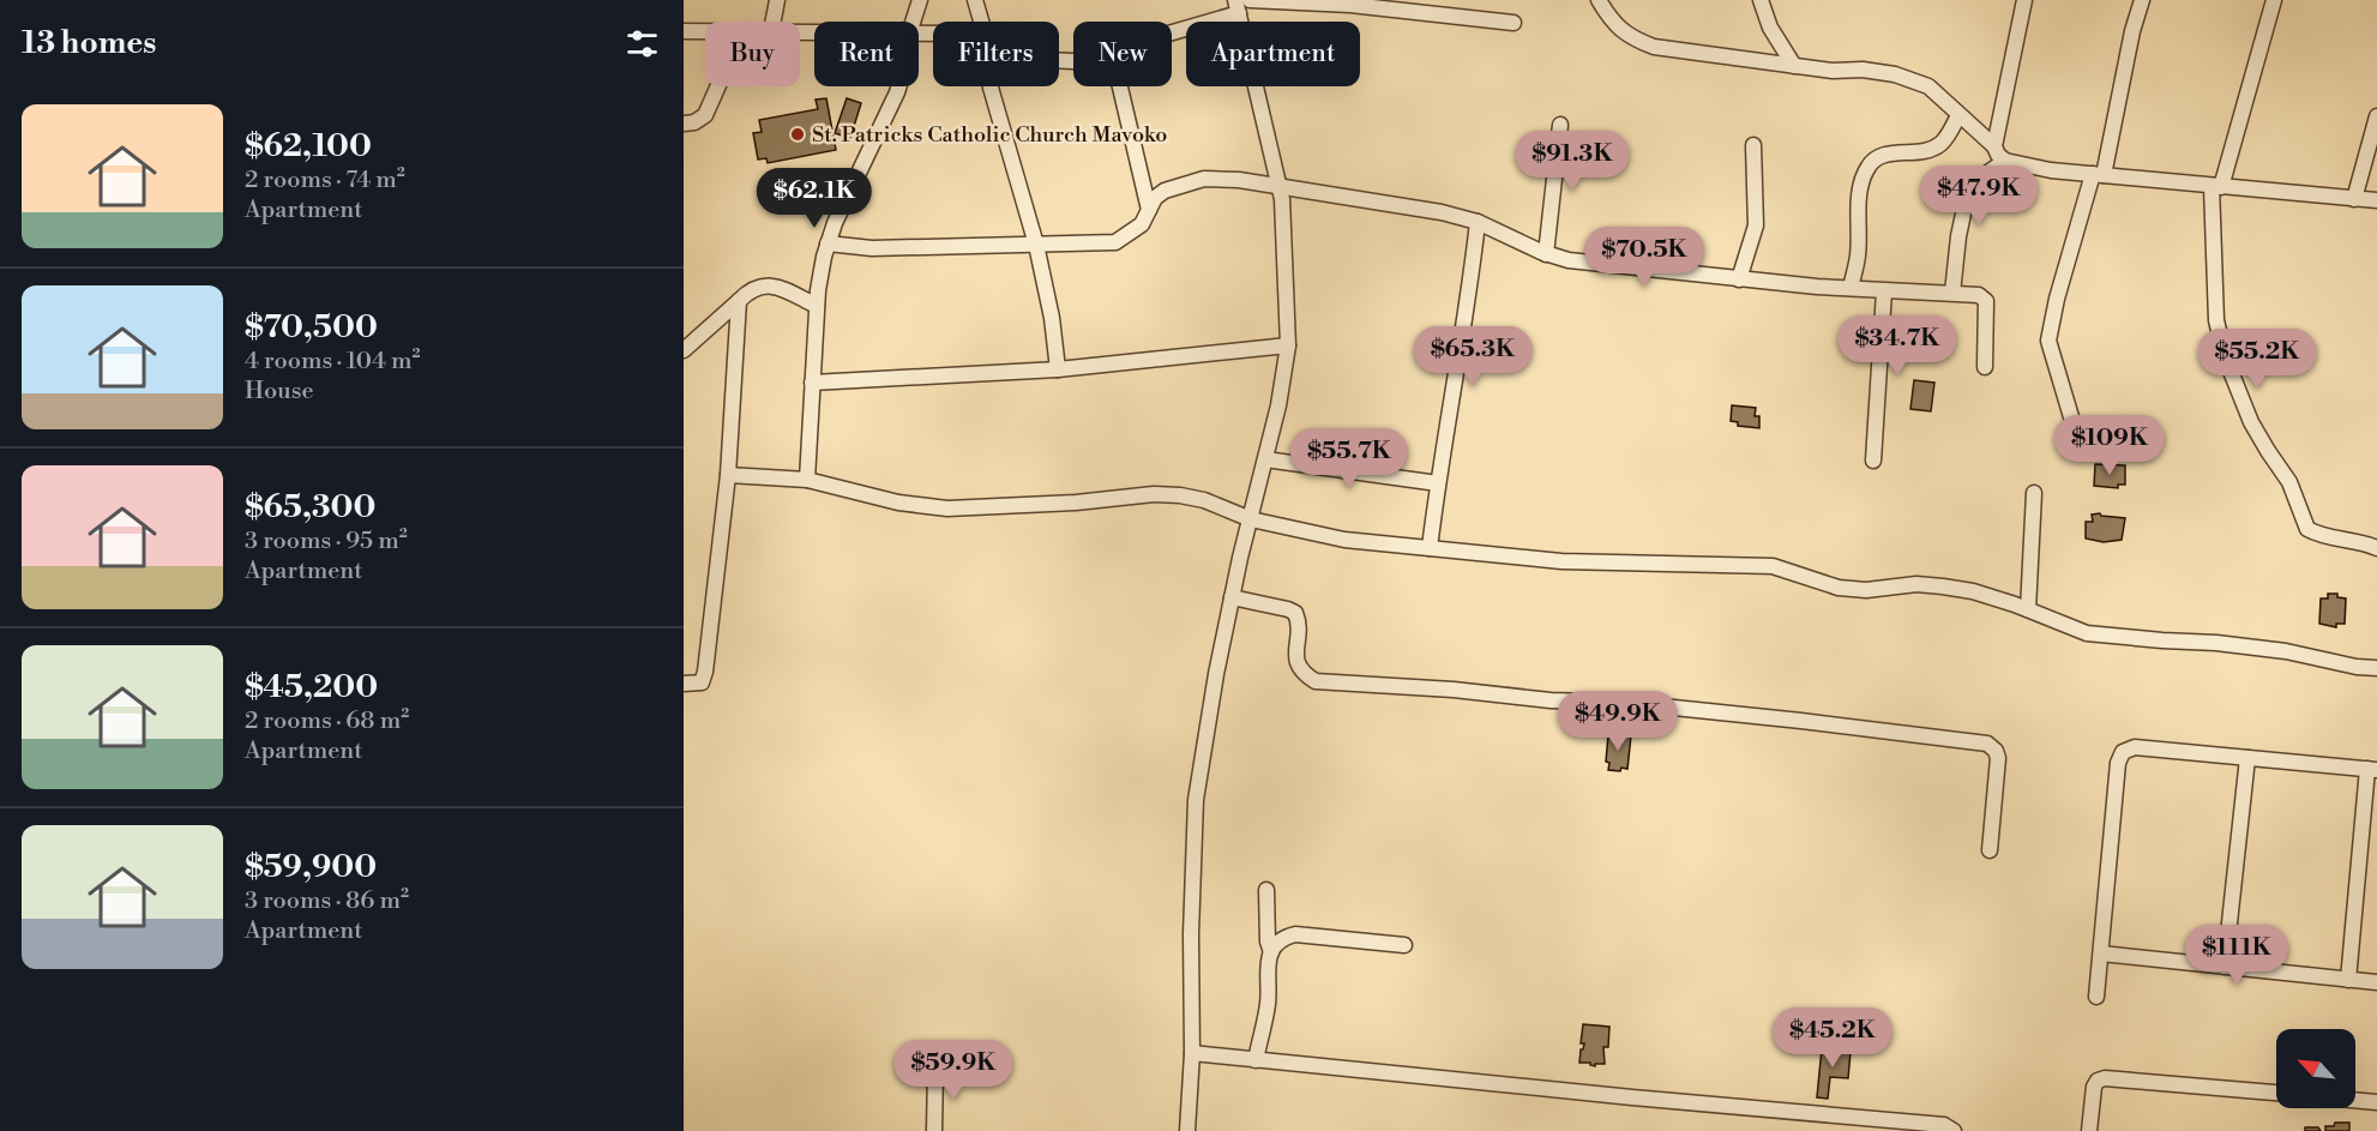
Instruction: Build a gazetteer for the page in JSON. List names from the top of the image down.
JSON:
{
  "places": ["St. Patricks Catholic Church Mavoko"],
  "north": "top left",
  "page": {
    "heading": "13 homes",
    "chip": [
      "Buy",
      "Rent",
      "Filters",
      "New",
      "Apartment"
    ],
    "list": [
      {
        "name": "$62,100",
        "note": "2 rooms · 74 m² · Apartment"
      },
      {
        "name": "$70,500",
        "note": "4 rooms · 104 m² · House"
      },
      {
        "name": "$65,300",
        "note": "3 rooms · 95 m² · Apartment"
      },
      {
        "name": "$45,200",
        "note": "2 rooms · 68 m² · Apartment"
      },
      {
        "name": "$59,900",
        "note": "3 rooms · 86 m² · Apartment"
      }
    ],
    "price": [
      "$91.3K",
      "$47.9K",
      "$62.1K",
      "$70.5K",
      "$34.7K",
      "$65.3K",
      "$55.2K",
      "$109K",
      "$55.7K",
      "$49.9K",
      "$111K",
      "$45.2K",
      "$59.9K"
    ]
  }
}
